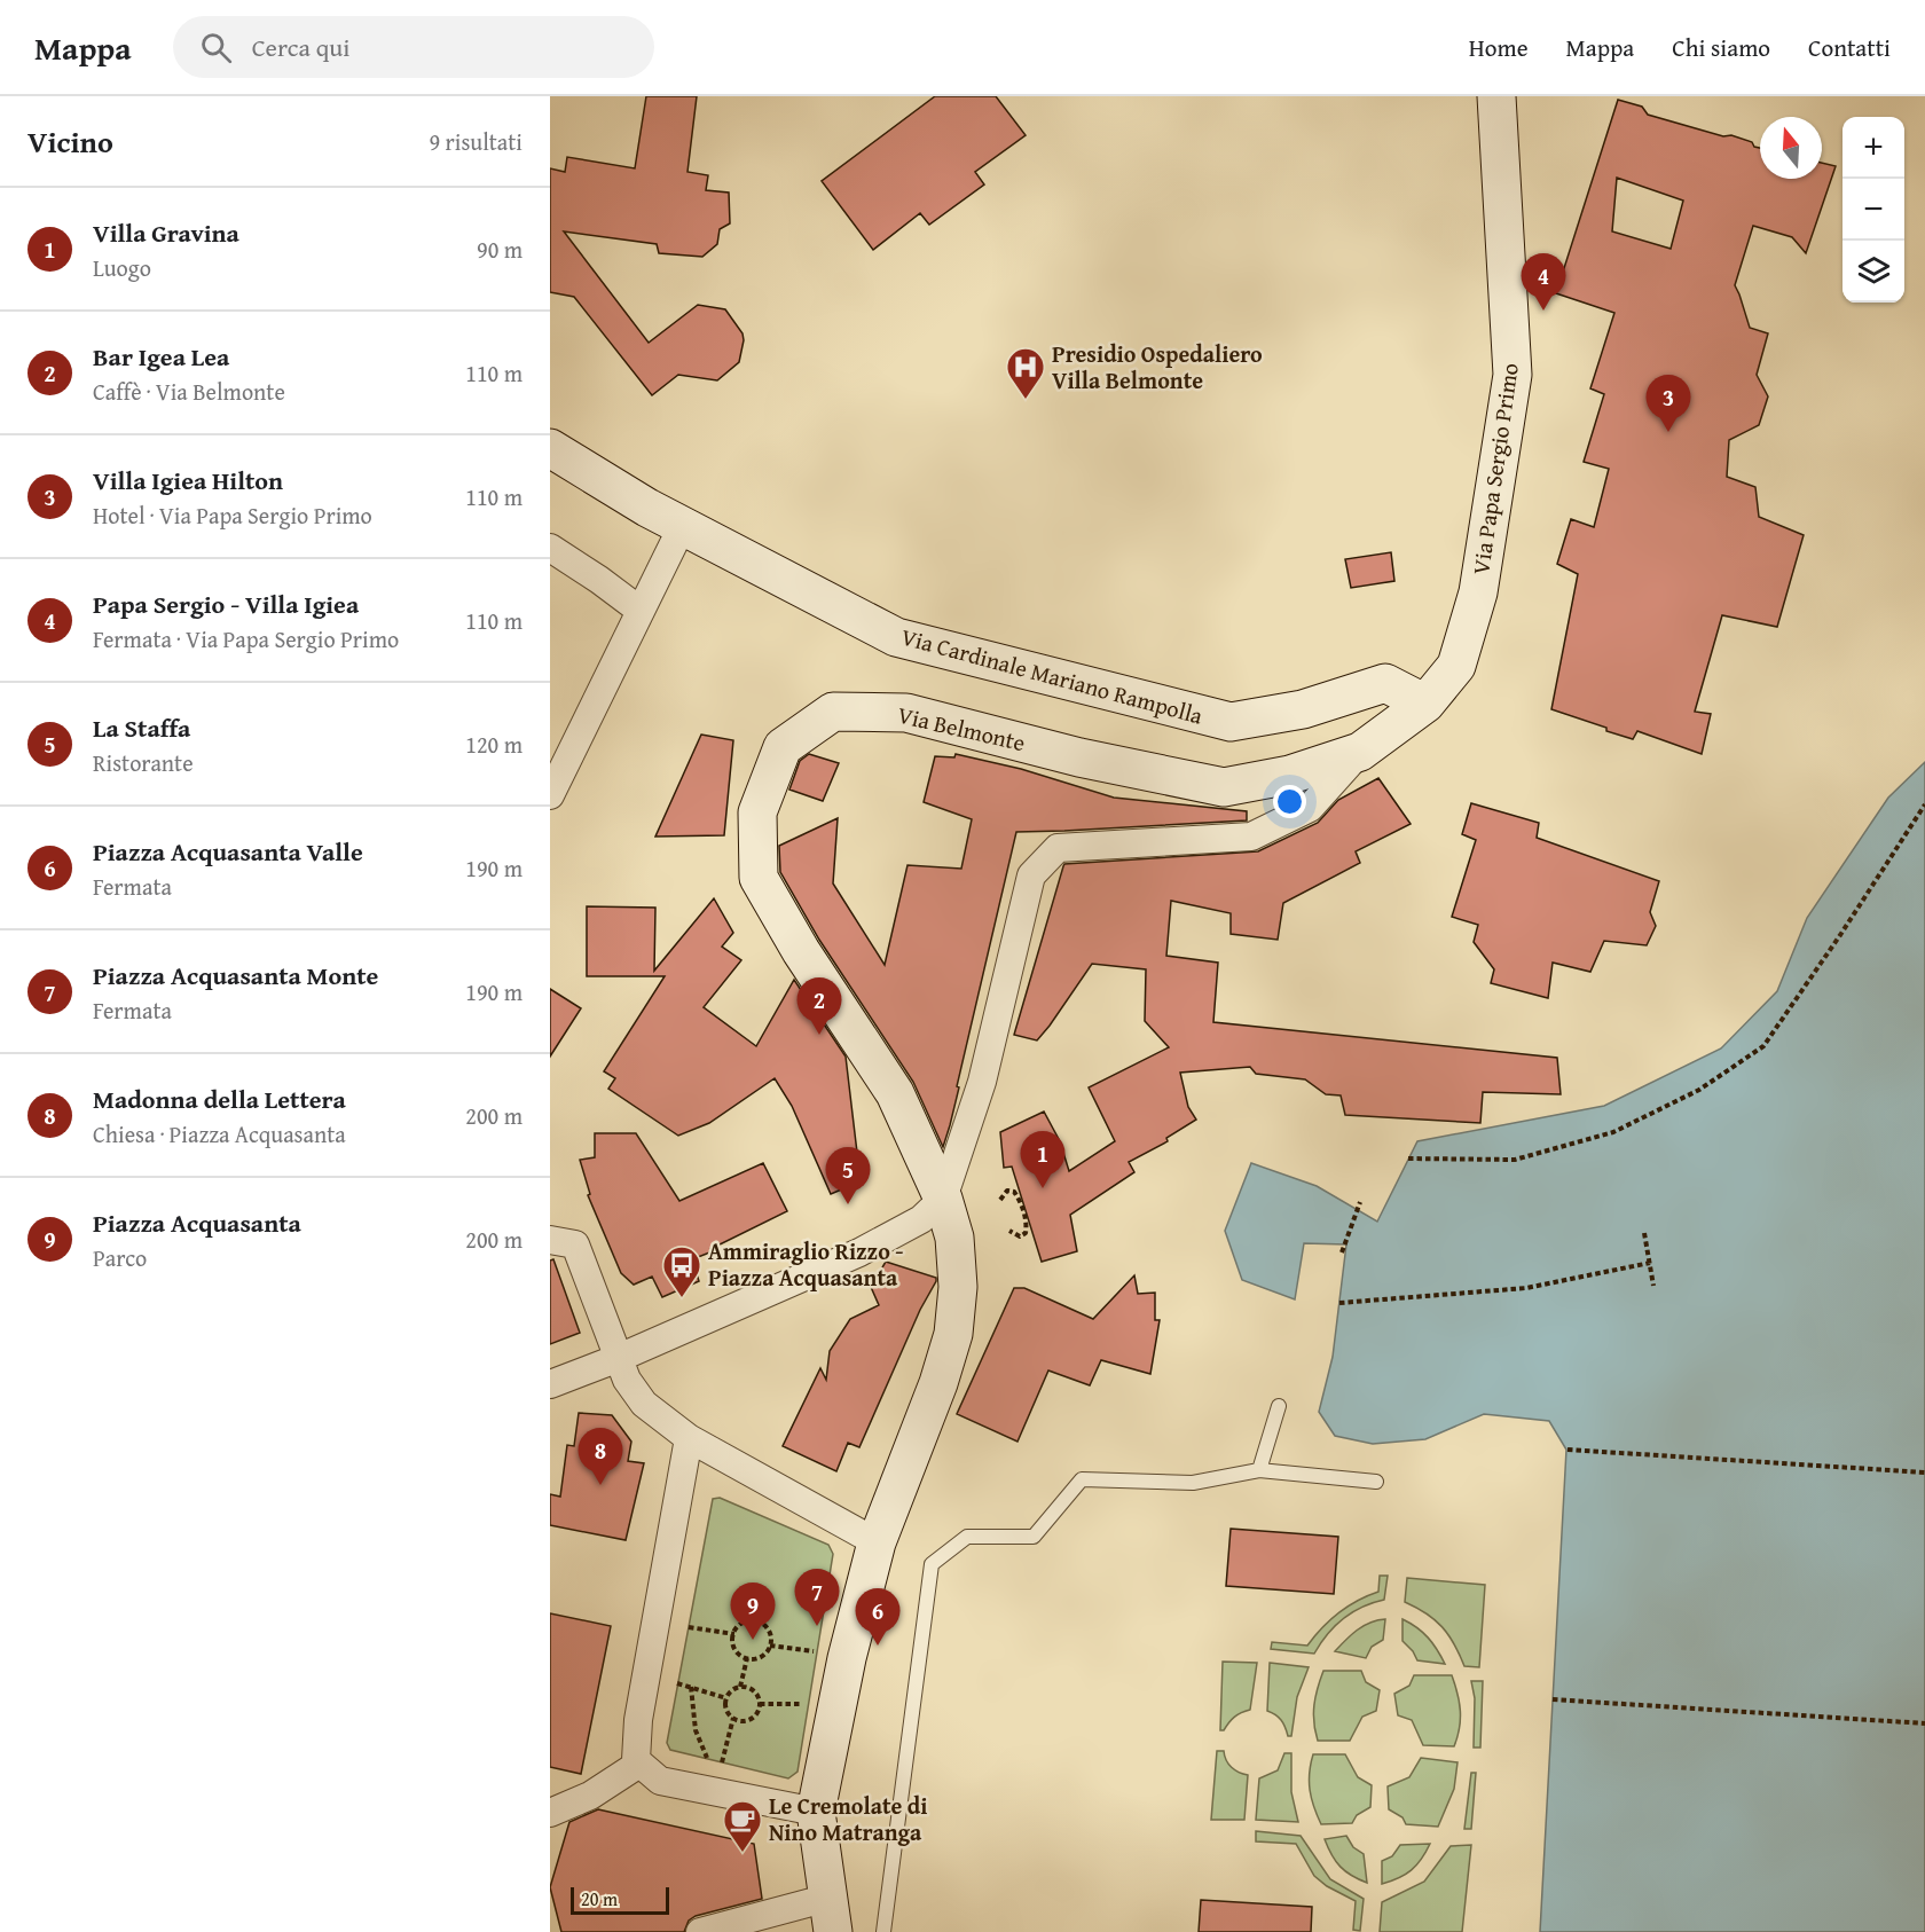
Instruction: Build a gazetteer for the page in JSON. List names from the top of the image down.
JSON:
{
  "streets": {
    "main road": ["Via Papa Sergio Primo", "Via Cardinale Mariano Rampolla", "Via Belmonte"]
  },
  "crossings": [
    ["Via Papa Sergio Primo", "Via Cardinale Mariano Rampolla"],
    ["Via Papa Sergio Primo", "Via Belmonte"],
    ["Via Cardinale Mariano Rampolla", "Via Belmonte"]
  ],
  "places": {
    "hospital": ["Presidio Ospedaliero Villa Belmonte"],
    "bus stop": ["Ammiraglio Rizzo - Piazza Acquasanta"],
    "cafe": ["Le Cremolate di Nino Matranga"]
  },
  "scale_bar": "20 m",
  "north": "top",
  "page": {
    "header": "Mappa",
    "search": "Cerca qui",
    "nav": [
      "Home",
      "Mappa",
      "Chi siamo",
      "Contatti"
    ],
    "heading": ["Vicino", "9 risultati"],
    "map_buttons": ["+", "−"],
    "list": [
      {
        "mark": "1",
        "name": "Villa Gravina",
        "note": "Luogo",
        "value": "90 m"
      },
      {
        "mark": "2",
        "name": "Bar Igea Lea",
        "note": "Caffè · Via Belmonte",
        "value": "110 m"
      },
      {
        "mark": "3",
        "name": "Villa Igiea Hilton",
        "note": "Hotel · Via Papa Sergio Primo",
        "value": "110 m"
      },
      {
        "mark": "4",
        "name": "Papa Sergio - Villa Igiea",
        "note": "Fermata · Via Papa Sergio Primo",
        "value": "110 m"
      },
      {
        "mark": "5",
        "name": "La Staffa",
        "note": "Ristorante",
        "value": "120 m"
      },
      {
        "mark": "6",
        "name": "Piazza Acquasanta Valle",
        "note": "Fermata",
        "value": "190 m"
      },
      {
        "mark": "7",
        "name": "Piazza Acquasanta Monte",
        "note": "Fermata",
        "value": "190 m"
      },
      {
        "mark": "8",
        "name": "Madonna della Lettera",
        "note": "Chiesa · Piazza Acquasanta",
        "value": "200 m"
      },
      {
        "mark": "9",
        "name": "Piazza Acquasanta",
        "note": "Parco",
        "value": "200 m"
      }
    ],
    "pins": [
      "4",
      "3",
      "2",
      "1",
      "5",
      "8",
      "7",
      "9",
      "6"
    ],
    "scale": "20 m"
  }
}
